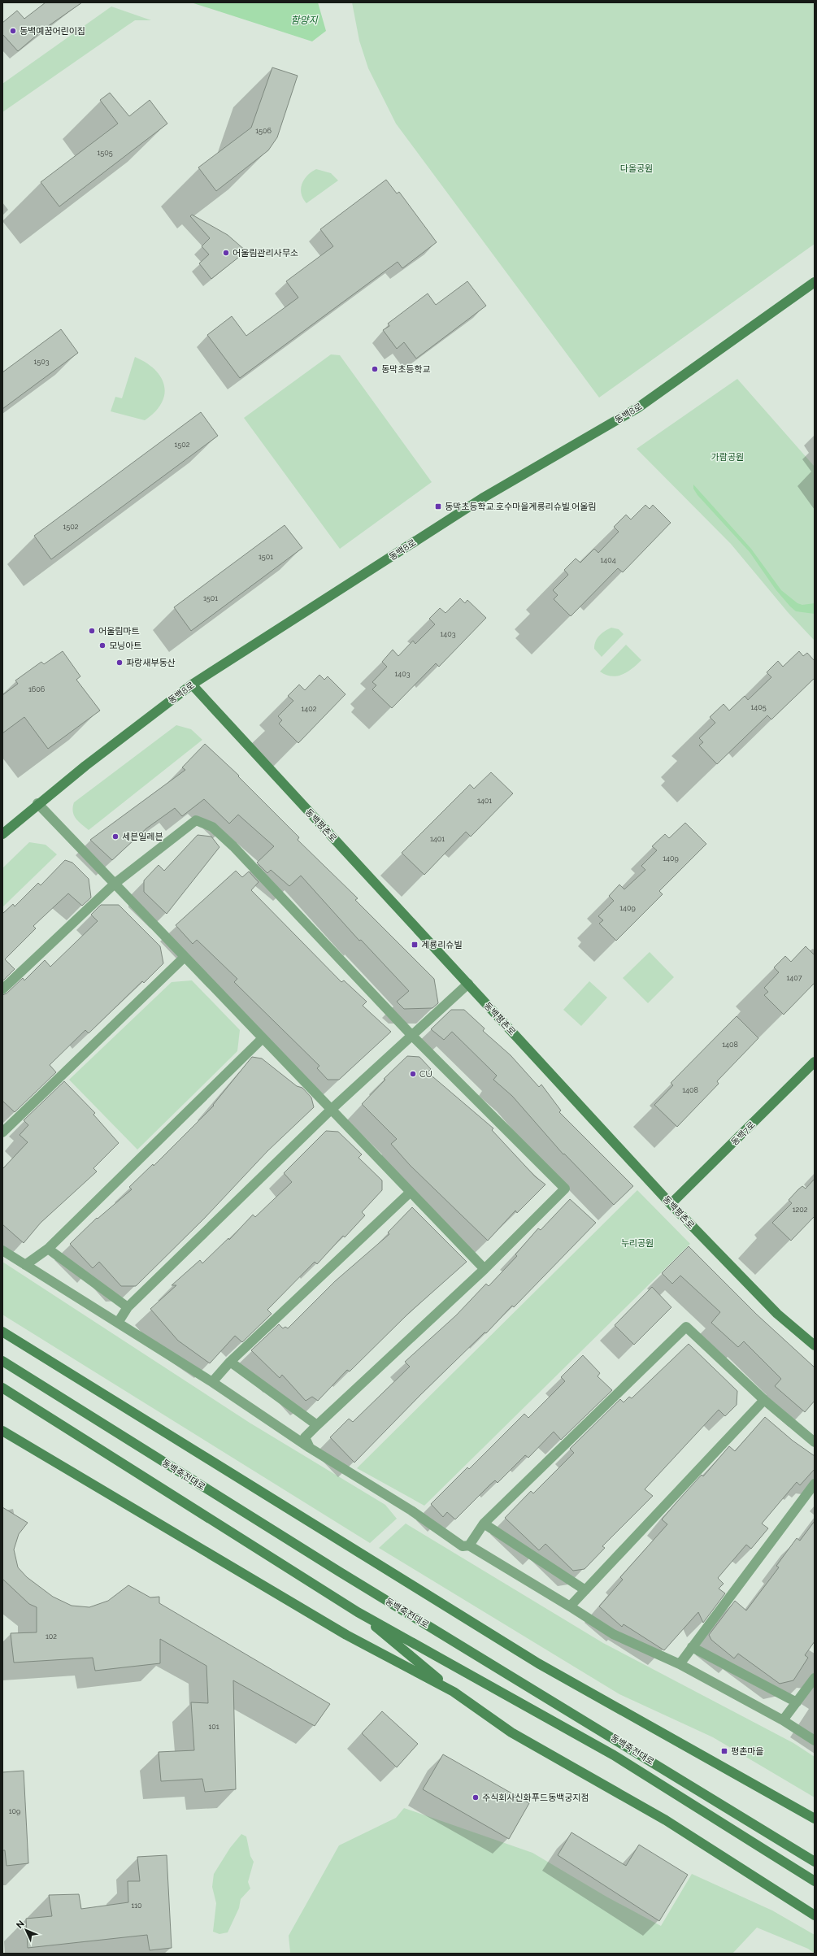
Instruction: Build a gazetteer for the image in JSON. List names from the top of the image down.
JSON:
{
  "streets": {
    "main road": [
      "동백8로",
      "동백평촌로",
      "동백7로",
      "동백죽전대로"
    ]
  },
  "crossings": [
    ["동백8로", "동백평촌로"],
    ["동백평촌로", "동백7로"]
  ],
  "water": ["함양지"],
  "parks": ["다올공원", "가람공원", "누리공원"],
  "places": {
    "other": [
      "동백예꿈어린이집",
      "어울림관리사무소",
      "동막초등학교",
      "어울림마트",
      "모닝아트",
      "파랑새부동산",
      "세븐일레븐",
      "CU",
      "주식회사신화푸드동백궁지점"
    ],
    "transit": ["동막초등학교.호수마을계룡리슈빌.어울림", "계룡리슈빌", "평촌마을"]
  },
  "house_numbers": [
    "1506",
    "1505",
    "1503",
    "1502",
    "1502",
    "1501",
    "1404",
    "1501",
    "1403",
    "1403",
    "1606",
    "1405",
    "1402",
    "1401",
    "1401",
    "1409",
    "1409",
    "1407",
    "1408",
    "1408",
    "1202",
    "102",
    "101",
    "109",
    "110"
  ],
  "north": "top left"
}
